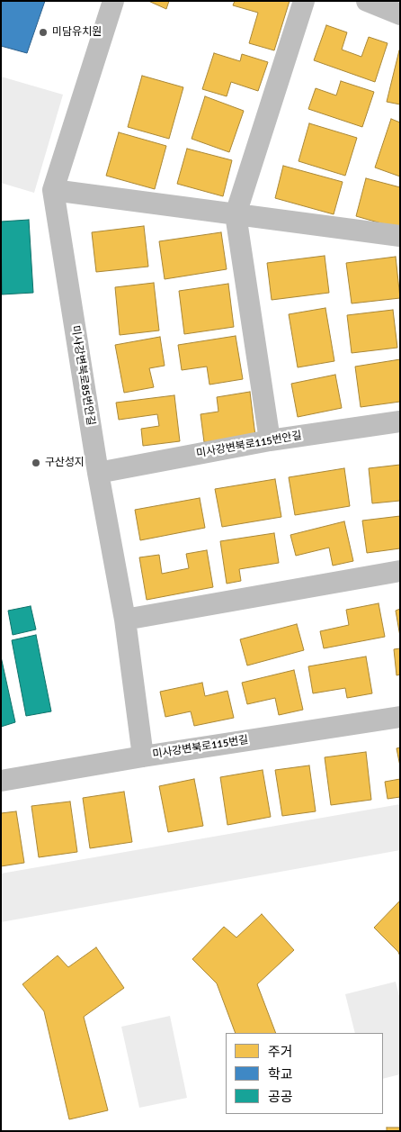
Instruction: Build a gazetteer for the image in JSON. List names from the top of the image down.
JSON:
{
  "streets": {
    "street": ["미사강변북로85번안길", "미사강변북로115번안길", "미사강변북로115번길"]
  },
  "crossings": [
    ["미사강변북로85번안길", "미사강변북로115번안길"],
    ["미사강변북로85번안길", "미사강변북로115번길"]
  ],
  "places": ["미담유치원", "구산성지"],
  "legend": ["주거", "학교", "공공"]
}
